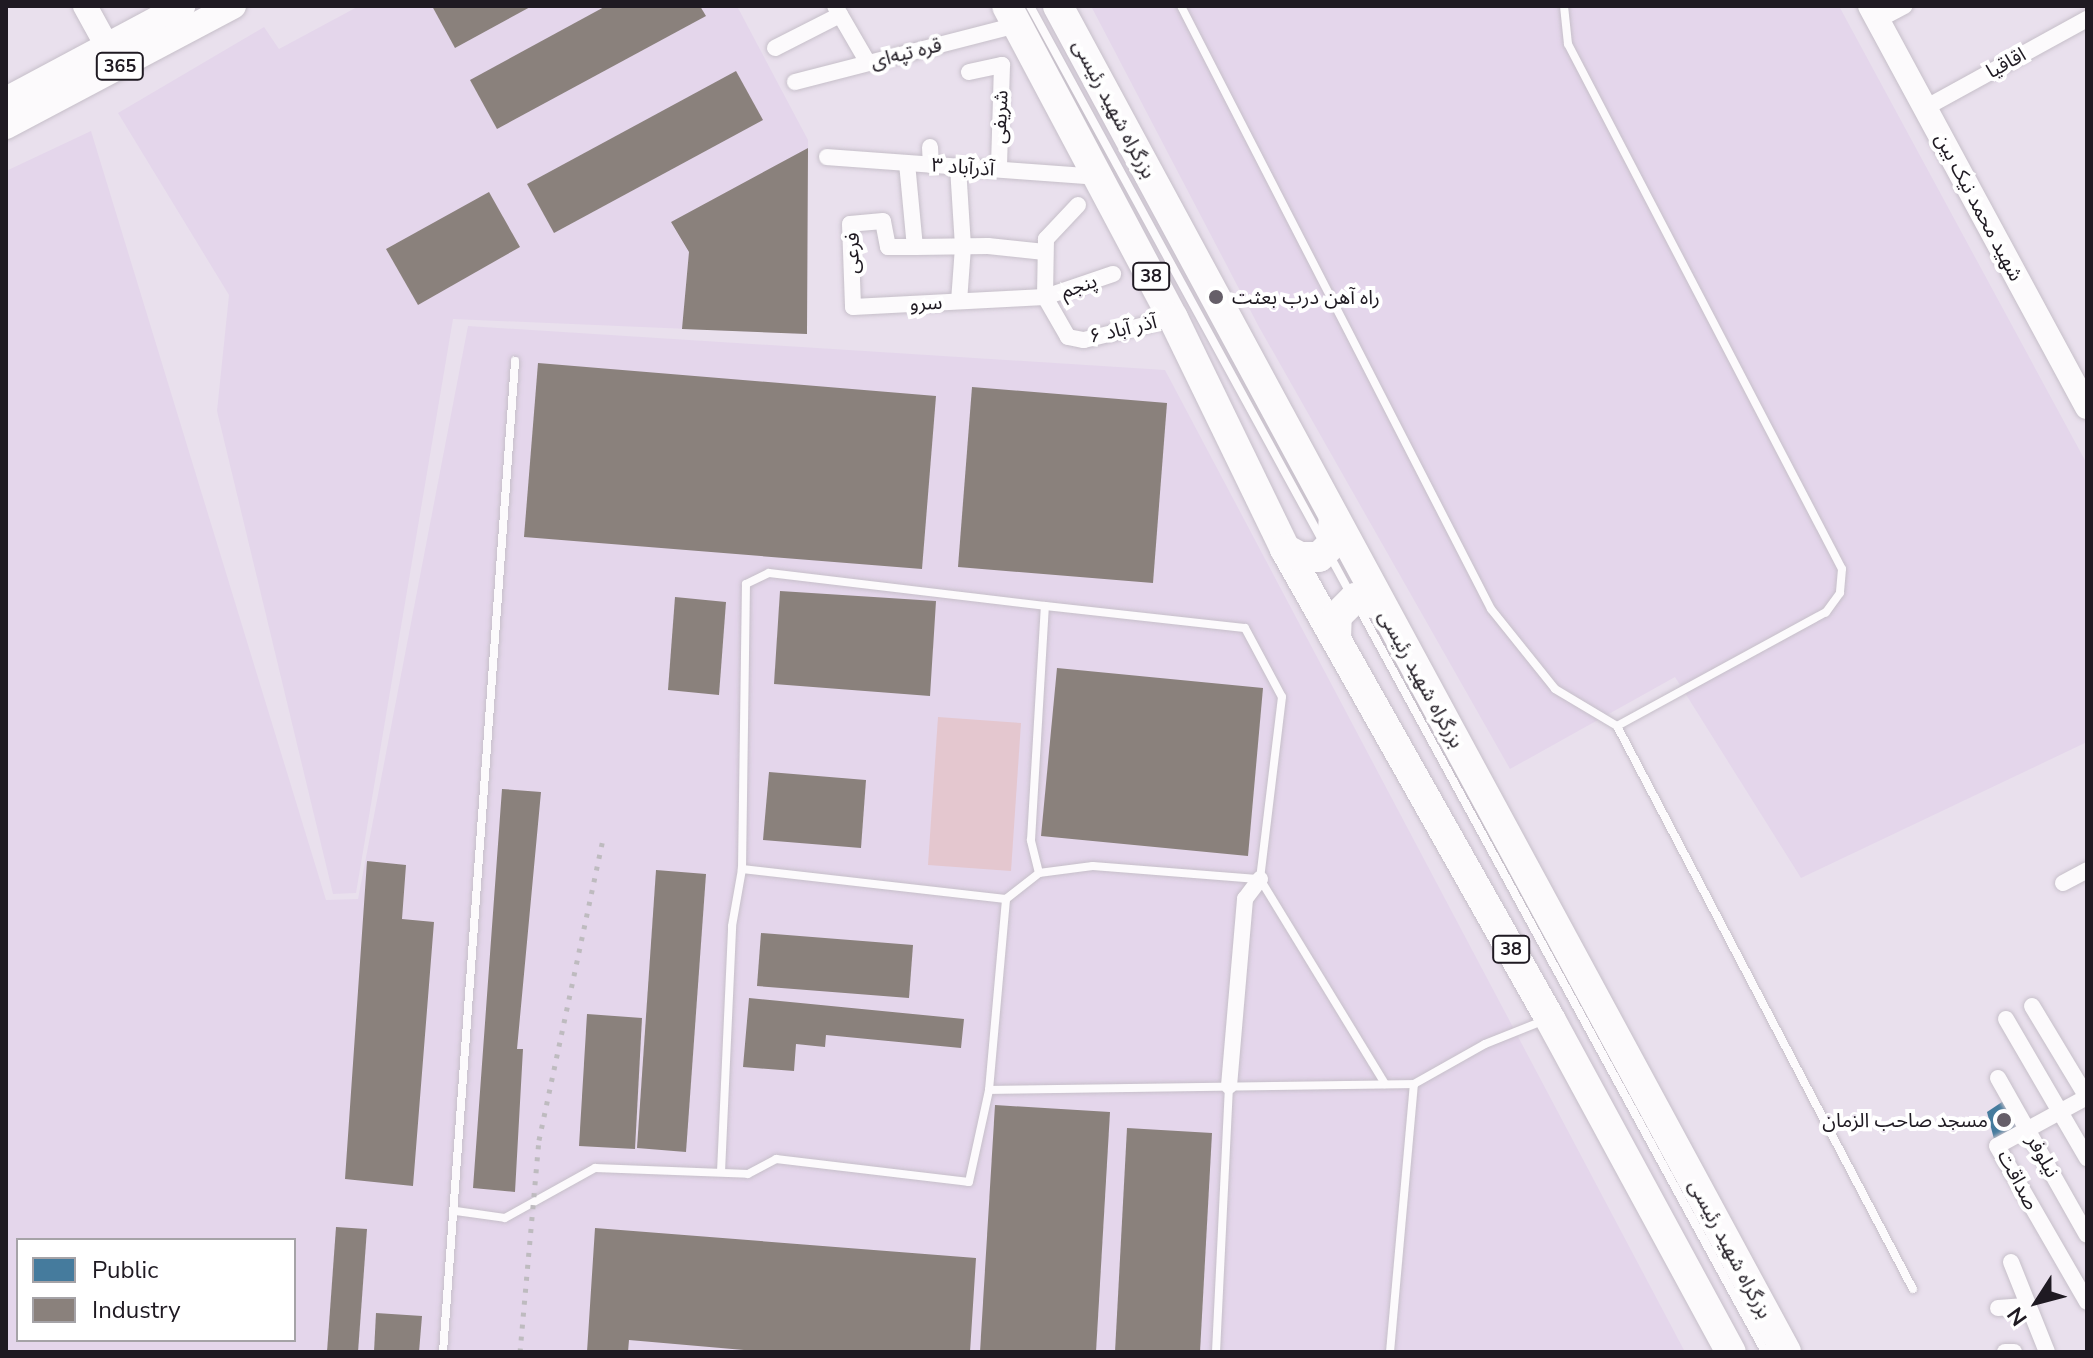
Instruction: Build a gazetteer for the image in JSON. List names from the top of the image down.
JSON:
{
  "streets": {
    "highway": ["بزرگراه شهید رئیسی", "38"],
    "main road": ["365"],
    "street": [
      "قره تپه‌ای",
      "اقاقیا",
      "شریفی",
      "۳ آذرآباد",
      "شهید محمد نیک بین",
      "فرعی",
      "پنجم",
      "سرو",
      "آذر آباد ۶",
      "نیلوفر",
      "صداقت"
    ]
  },
  "crossings": [
    ["قره تپه‌ای", "38"],
    ["اقاقیا", "شهید محمد نیک بین"],
    ["شریفی", "۳ آذرآباد"],
    ["۳ آذرآباد", "38"],
    ["فرعی", "سرو"],
    ["38", "آذر آباد ۶"],
    ["پنجم", "سرو"],
    ["پنجم", "آذر آباد ۶"],
    ["سرو", "آذر آباد ۶"],
    ["نیلوفر", "صداقت"]
  ],
  "places": ["راه آهن درب بعثت", "مسجد صاحب الزمان"],
  "legend": ["Public", "Industry"],
  "north": "bottom left"
}
